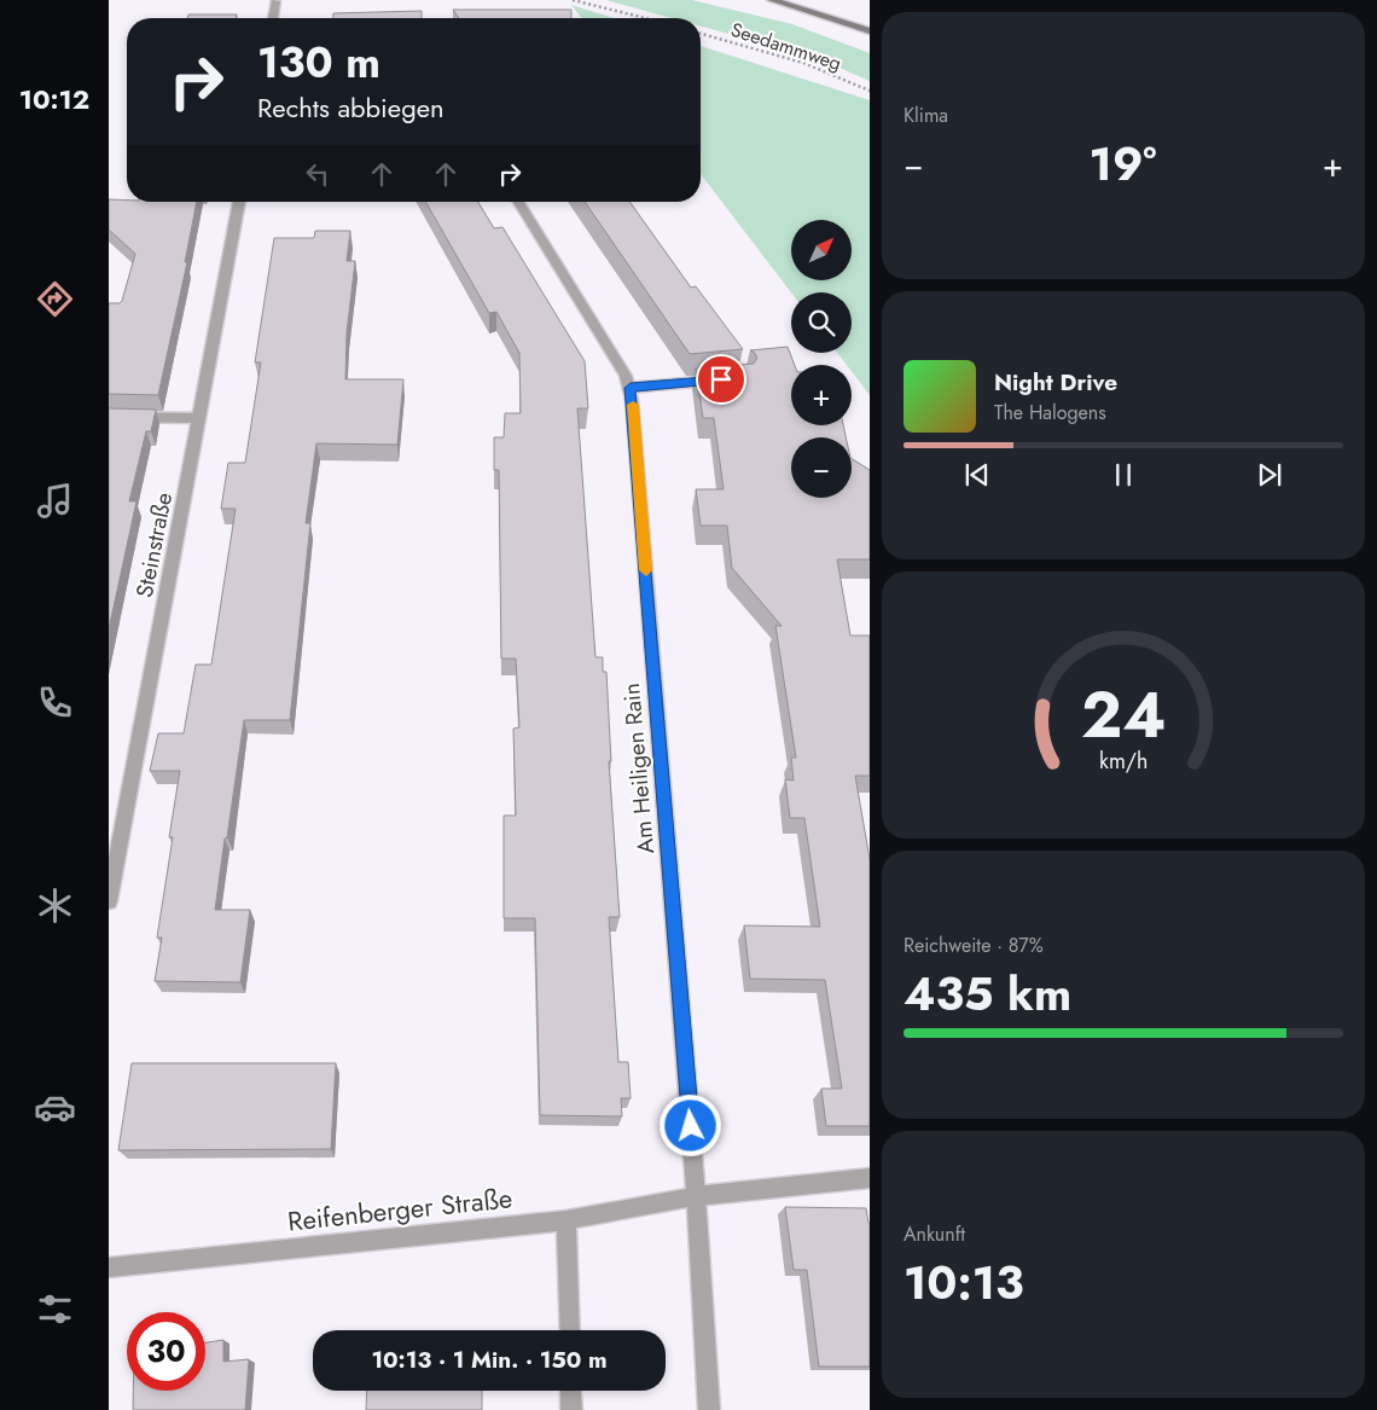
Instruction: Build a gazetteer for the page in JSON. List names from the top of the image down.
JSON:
{
  "streets": {
    "street": ["Steinstraße", "Am Heiligen Rain", "Reifenberger Straße"],
    "path": ["Seedammweg"]
  },
  "crossings": [
    ["Am Heiligen Rain", "Reifenberger Straße"]
  ],
  "north": "top right",
  "page": {
    "tabs": "10:12",
    "tile": [
      "Klima",
      ["Reichweite · 87%", "435 km"],
      ["Ankunft", "10:13"]
    ],
    "turn": ["130 m", "Rechts abbiegen"],
    "heat": ["−", "19°", "+"],
    "map_buttons": ["+", "−"],
    "song": ["Night Drive", "The Halogens"],
    "limit": "30",
    "trip": "10:13 · 1 Min. · 150 m",
    "gauge": ["24", "km/h"]
  }
}
